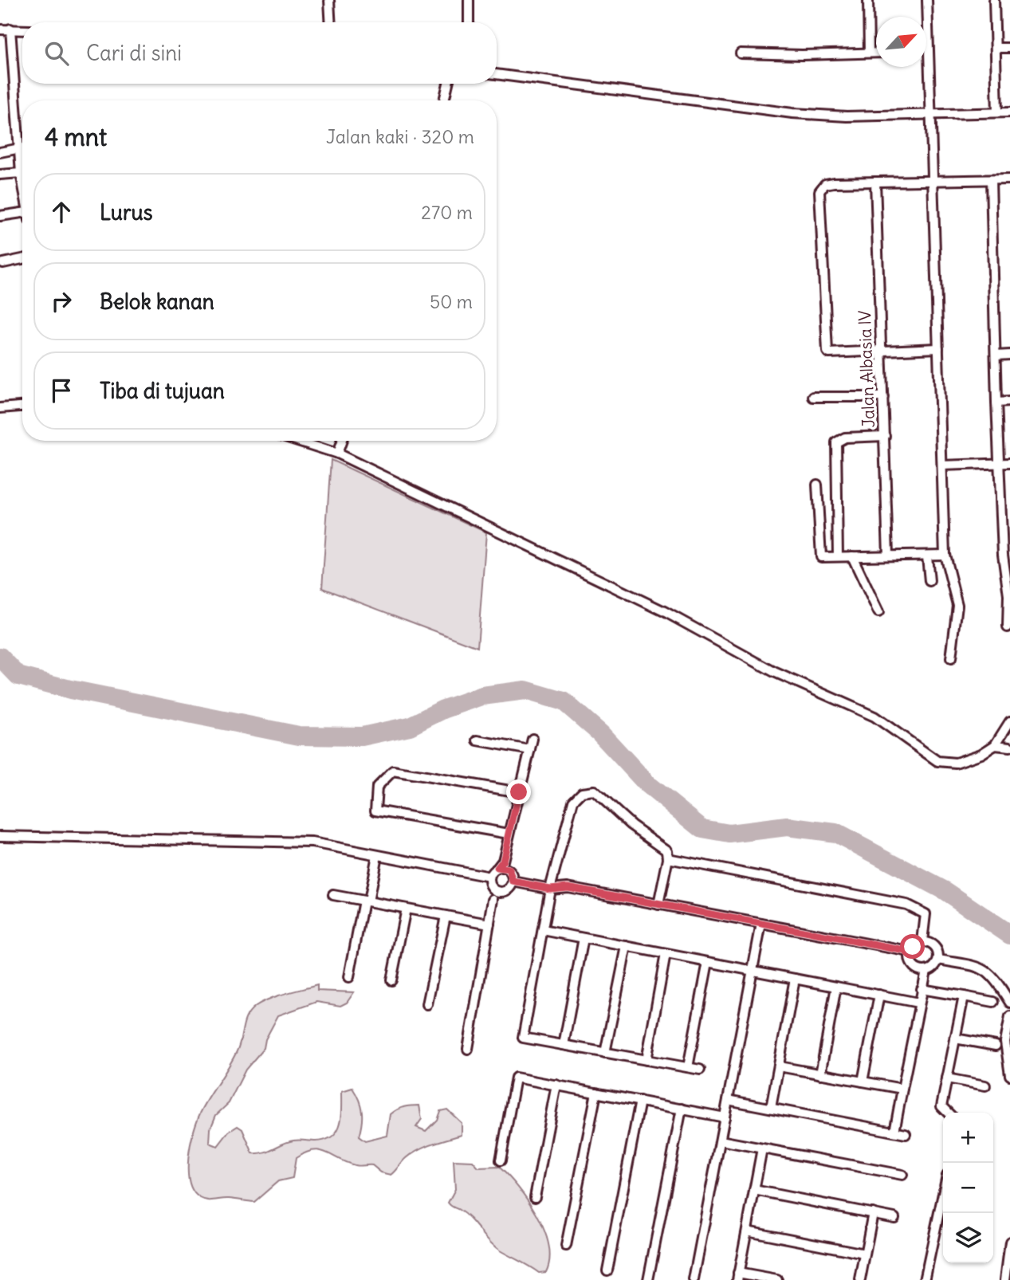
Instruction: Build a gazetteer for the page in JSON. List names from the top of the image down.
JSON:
{
  "streets": {
    "street": ["Jalan Albasia lV"]
  },
  "north": "top right",
  "page": {
    "search": "Cari di sini",
    "heading": ["4 mnt", "Jalan kaki · 320 m"],
    "list": [
      ["Lurus", "270 m"],
      ["Belok kanan", "50 m"],
      "Tiba di tujuan"
    ],
    "map_buttons": ["+", "−"]
  }
}
